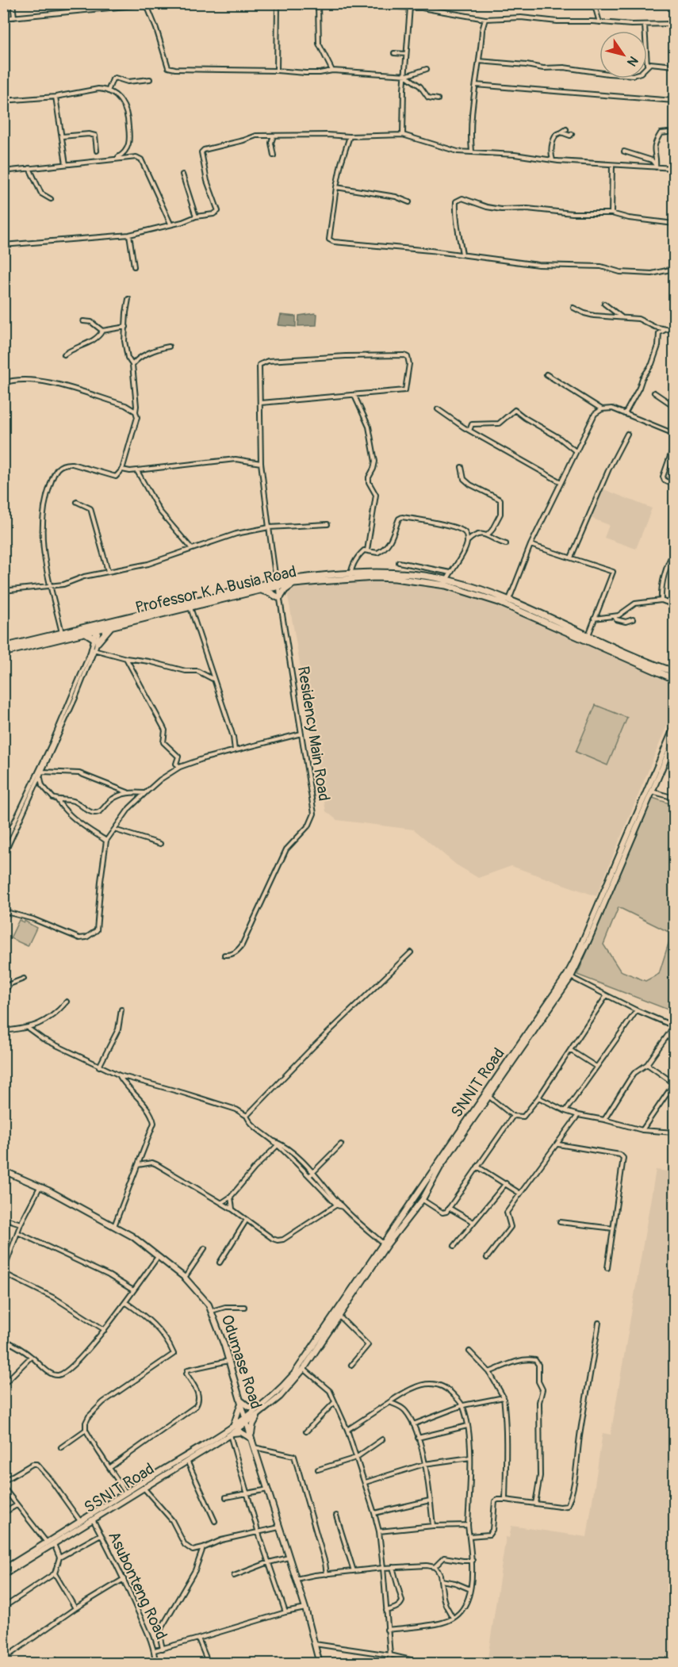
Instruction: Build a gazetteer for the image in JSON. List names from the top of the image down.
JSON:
{
  "streets": {
    "main road": ["Professor K.A Busia Road"],
    "street": [
      "Residency Main Road",
      "SNNIT Road",
      "Odumase Road",
      "SSNIT Road",
      "Asubonteng Road"
    ]
  },
  "crossings": [
    ["Professor K.A Busia Road", "Residency Main Road"],
    ["SNNIT Road", "Odumase Road"],
    ["SNNIT Road", "SSNIT Road"],
    ["Odumase Road", "SSNIT Road"],
    ["SSNIT Road", "Asubonteng Road"]
  ],
  "north": "bottom right"
}
